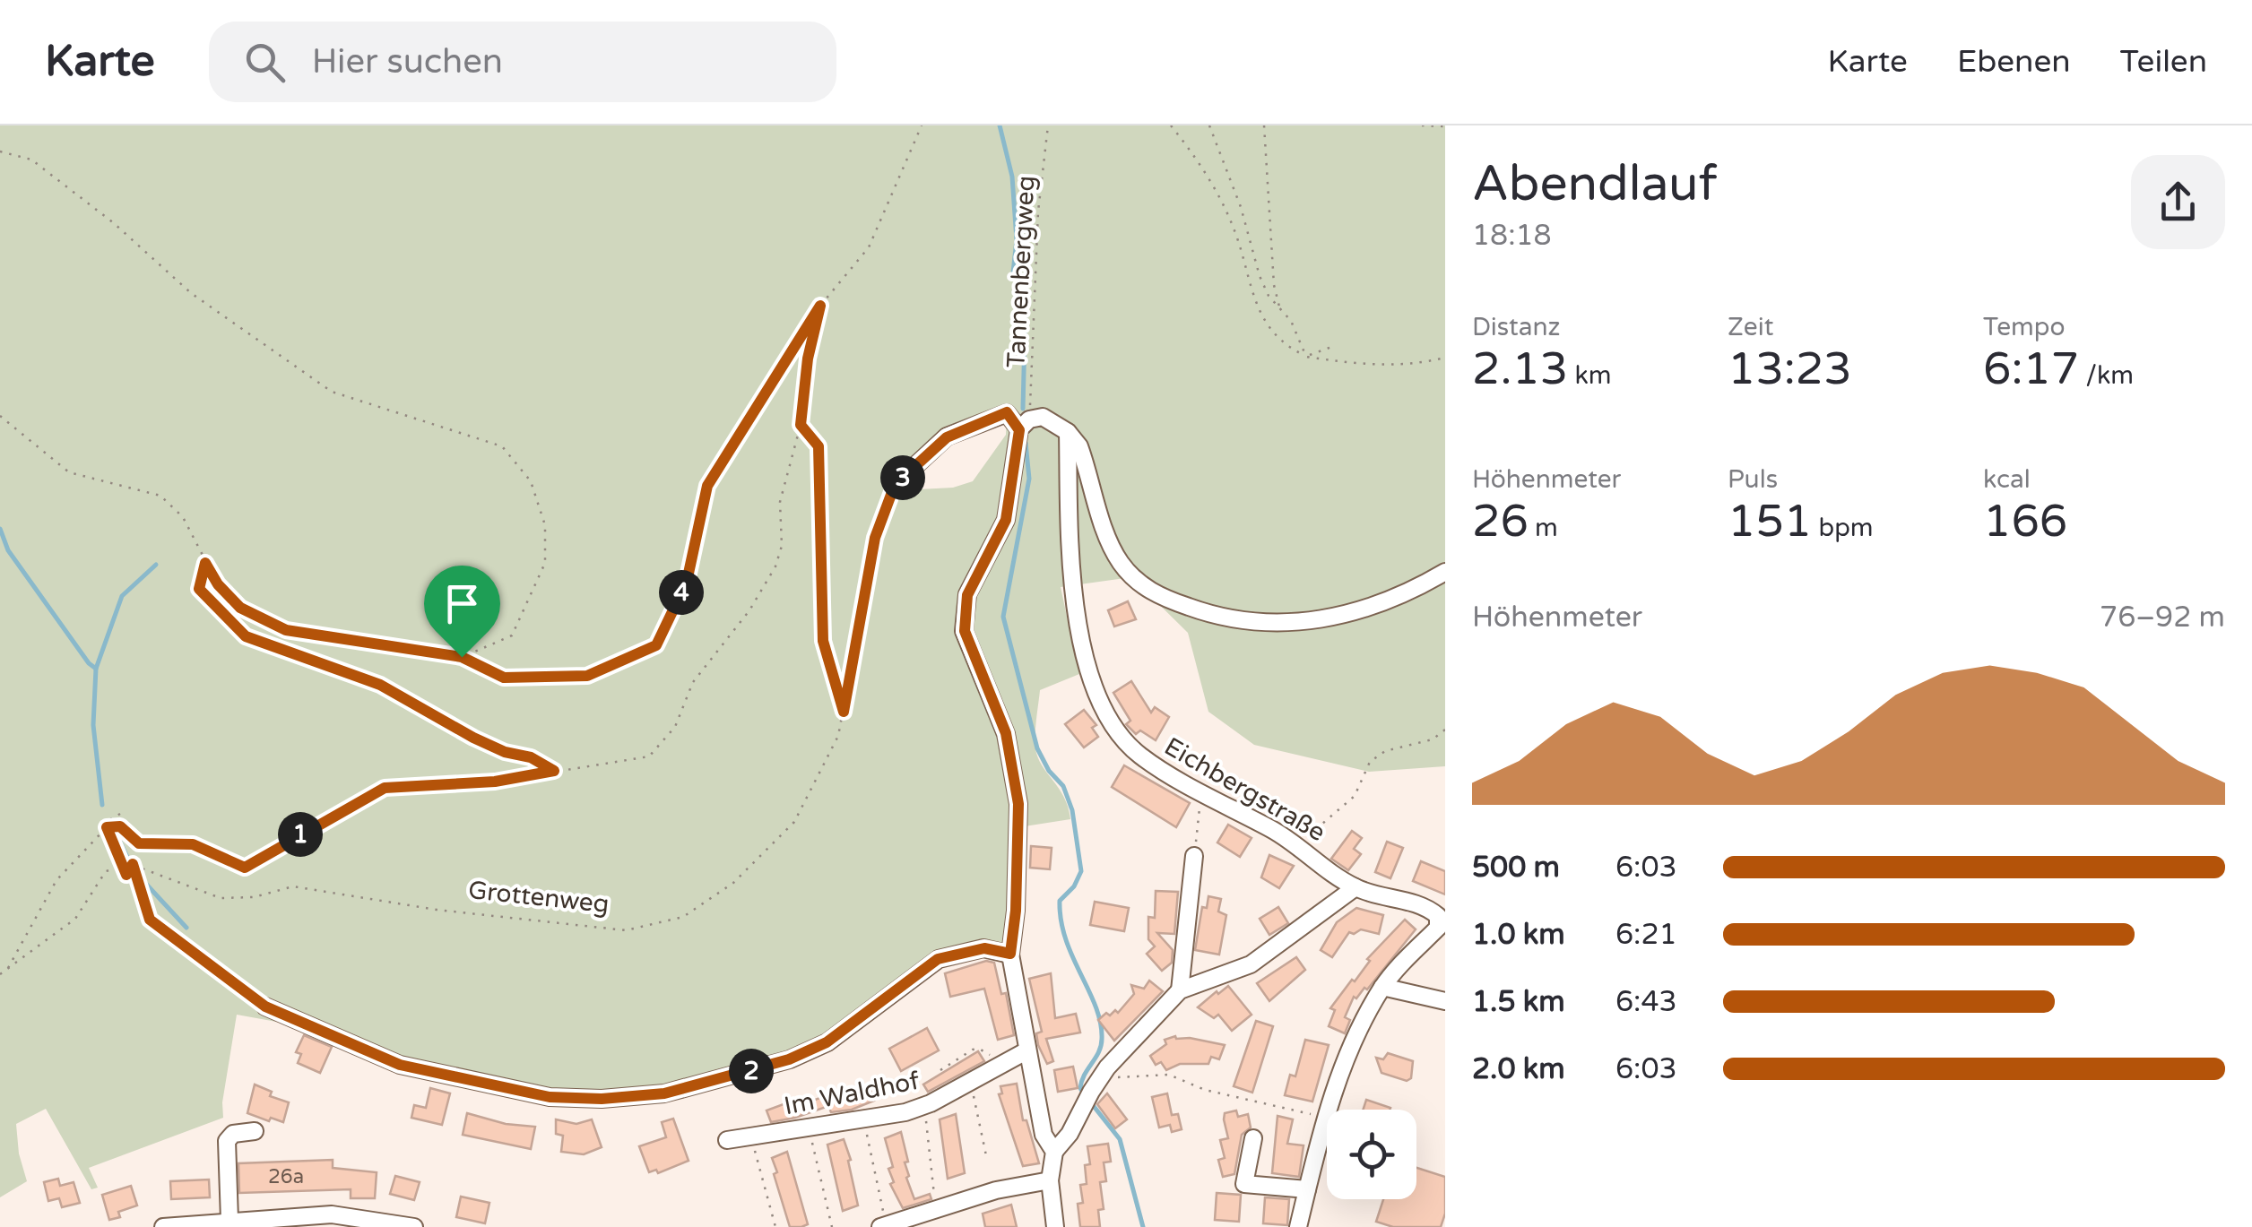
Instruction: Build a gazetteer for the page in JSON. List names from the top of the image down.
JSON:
{
  "streets": {
    "street": ["Eichbergstraße", "Im Waldhof"],
    "path": ["Tannenbergweg", "Grottenweg"]
  },
  "house_numbers": ["26a"],
  "page": {
    "header": "Karte",
    "search": "Hier suchen",
    "nav": ["Karte", "Ebenen", "Teilen"],
    "heading": ["Abendlauf", "18:18"],
    "stats": [
      ["Distanz", "2.13 km"],
      ["Zeit", "13:23"],
      ["Tempo", "6:17 /km"],
      ["Höhenmeter", "26 m"],
      ["Puls", "151 bpm"],
      ["kcal", "166"]
    ],
    "pins": [
      "3",
      "4",
      "1",
      "2"
    ],
    "chart": ["Höhenmeter", "76–92 m"],
    "list": [
      {
        "name": "500 m",
        "note": "6:03"
      },
      {
        "name": "1.0 km",
        "note": "6:21"
      },
      {
        "name": "1.5 km",
        "note": "6:43"
      },
      {
        "name": "2.0 km",
        "note": "6:03"
      }
    ]
  }
}
